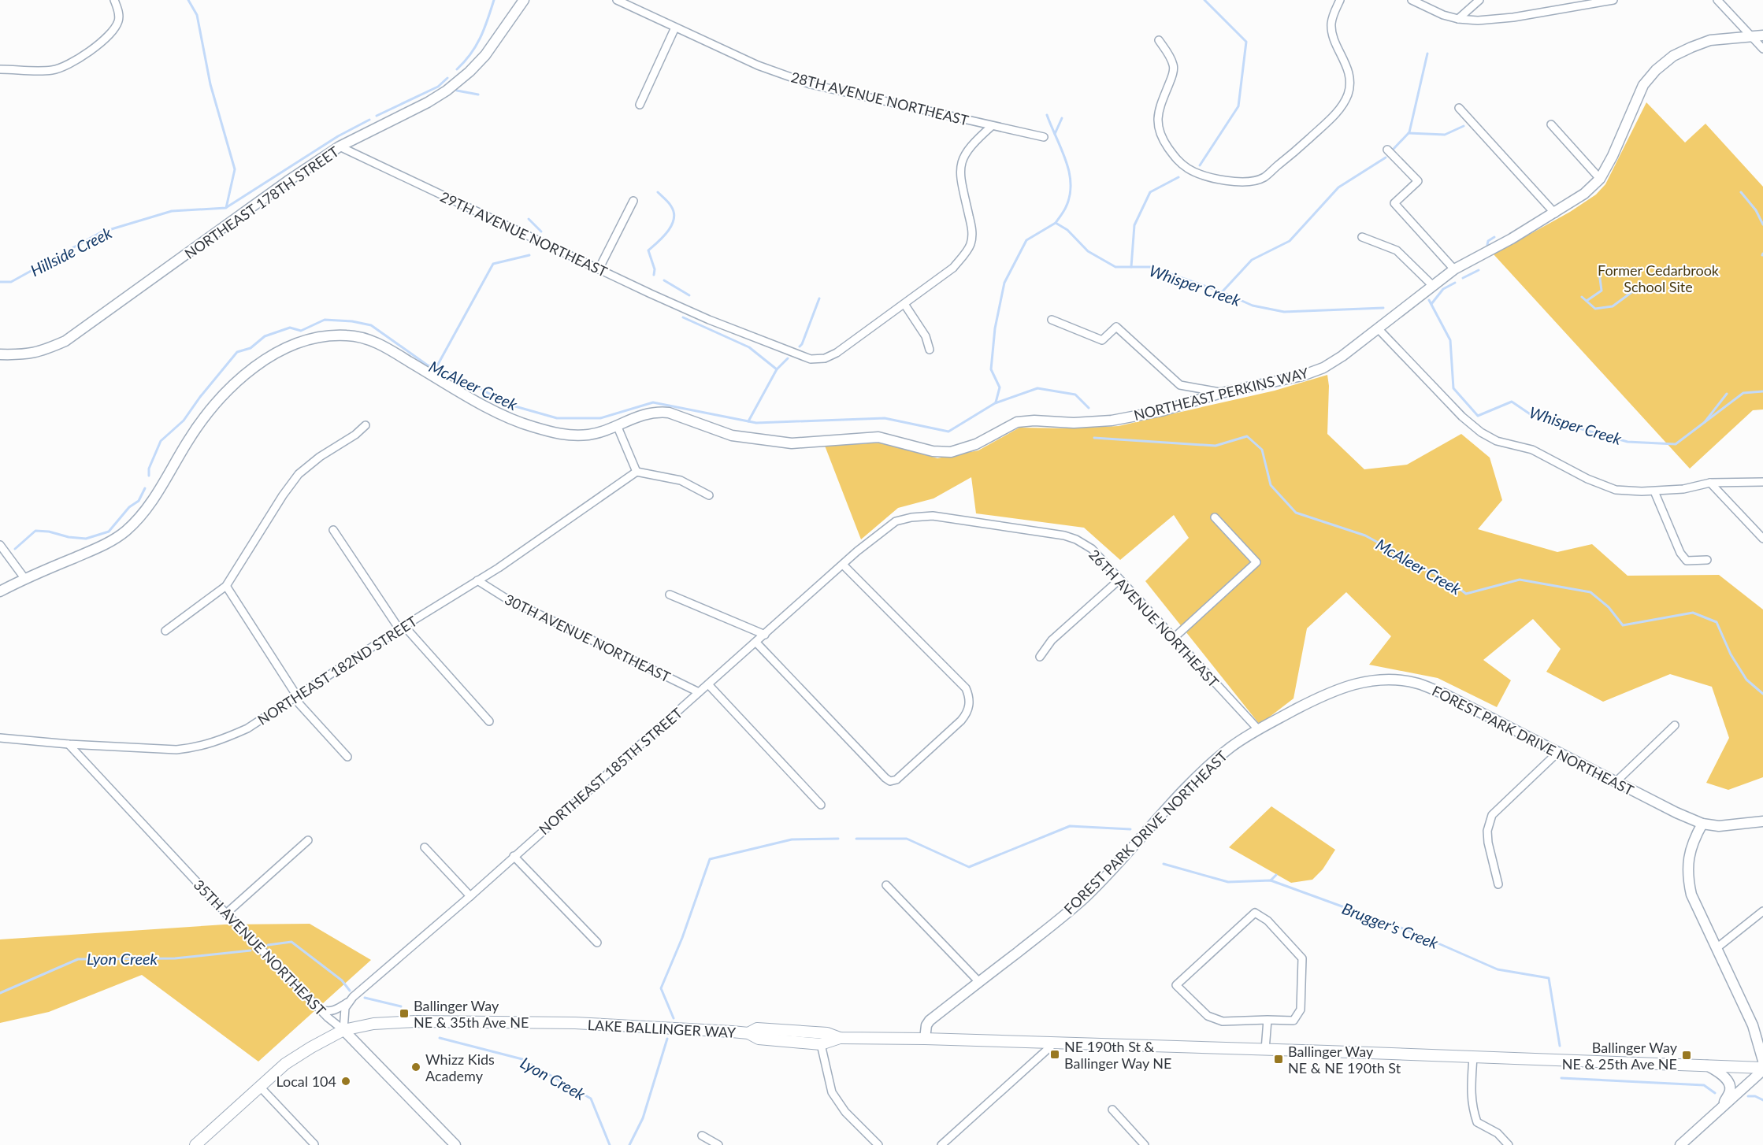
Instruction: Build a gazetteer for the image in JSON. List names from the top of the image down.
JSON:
{
  "streets": {
    "main road": ["LAKE BALLINGER WAY"],
    "street": [
      "28TH AVENUE NORTHEAST",
      "NORTHEAST 178TH STREET",
      "29TH AVENUE NORTHEAST",
      "NORTHEAST PERKINS WAY",
      "26TH AVENUE NORTHEAST",
      "30TH AVENUE NORTHEAST",
      "NORTHEAST 182ND STREET",
      "FOREST PARK DRIVE NORTHEAST",
      "NORTHEAST 185TH STREET",
      "35TH AVENUE NORTHEAST"
    ]
  },
  "crossings": [
    ["28TH AVENUE NORTHEAST", "29TH AVENUE NORTHEAST"],
    ["NORTHEAST 178TH STREET", "29TH AVENUE NORTHEAST"],
    ["26TH AVENUE NORTHEAST", "FOREST PARK DRIVE NORTHEAST"],
    ["26TH AVENUE NORTHEAST", "NORTHEAST 185TH STREET"],
    ["30TH AVENUE NORTHEAST", "NORTHEAST 182ND STREET"],
    ["30TH AVENUE NORTHEAST", "NORTHEAST 185TH STREET"],
    ["NORTHEAST 182ND STREET", "35TH AVENUE NORTHEAST"],
    ["NORTHEAST 185TH STREET", "35TH AVENUE NORTHEAST"],
    ["35TH AVENUE NORTHEAST", "LAKE BALLINGER WAY"]
  ],
  "water": [
    "Hillside Creek",
    "Whisper Creek",
    "McAleer Creek",
    "Brugger's Creek",
    "Lyon Creek"
  ],
  "parks": ["Former Cedarbrook School Site"],
  "places": {
    "transit": [
      "Ballinger Way NE & 35th Ave NE",
      "NE 190th St & Ballinger Way NE",
      "Ballinger Way NE & 25th Ave NE",
      "Ballinger Way NE & NE 190th St"
    ],
    "other": ["Whizz Kids Academy", "Local 104"]
  }
}
